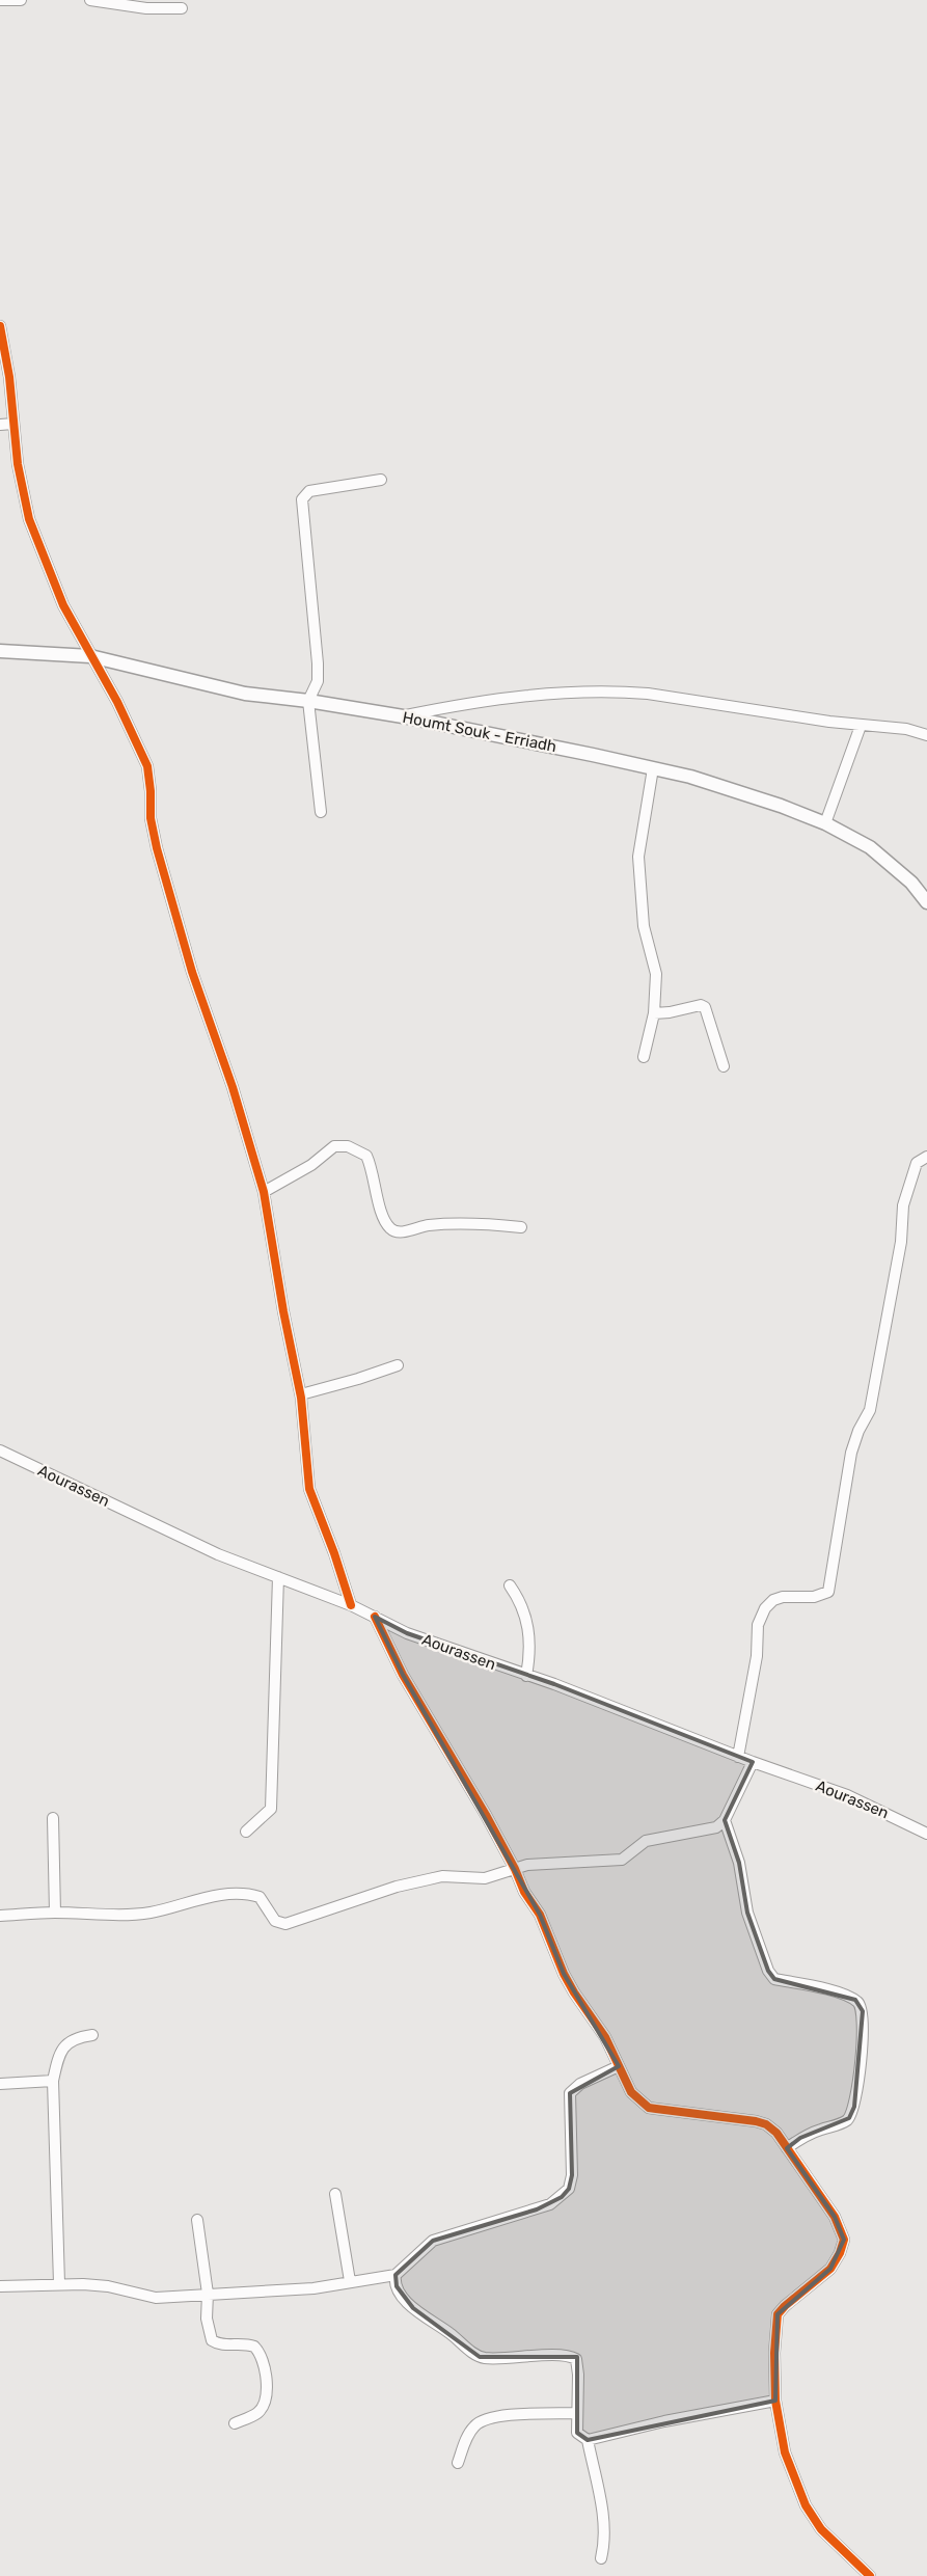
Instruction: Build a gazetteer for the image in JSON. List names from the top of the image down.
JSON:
{
  "streets": {
    "street": ["Houmt Souk - Erriadh", "Aourassen"]
  }
}
